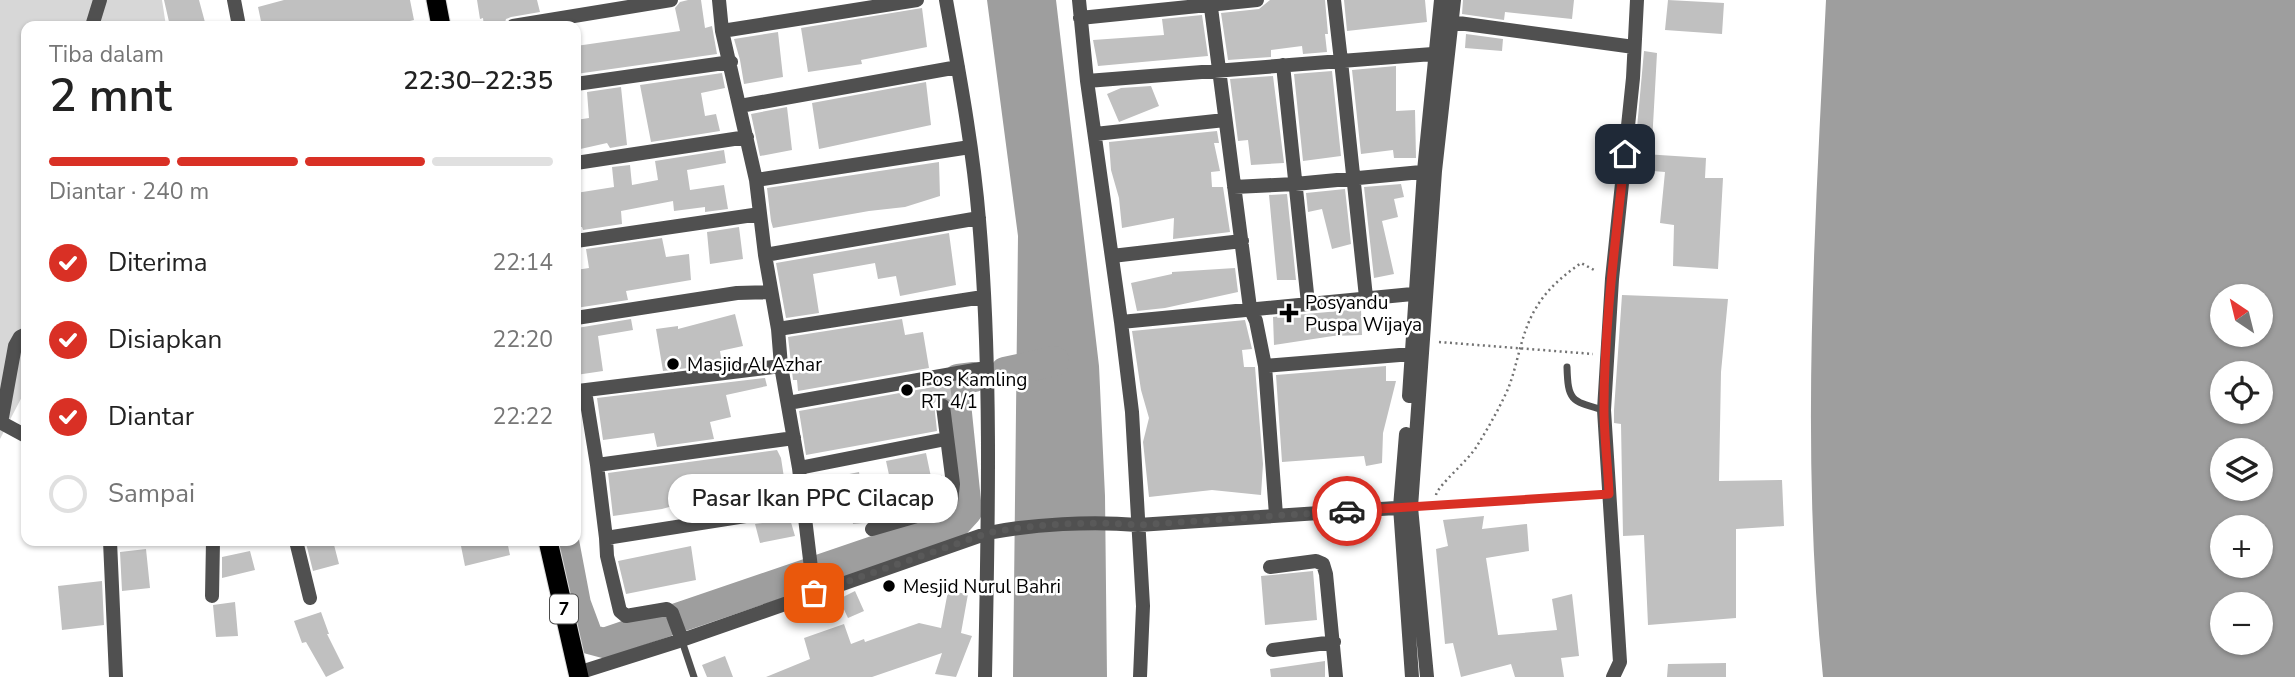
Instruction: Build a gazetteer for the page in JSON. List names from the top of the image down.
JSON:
{
  "streets": {
    "highway": ["7"]
  },
  "places": {
    "health": ["Posyandu Puspa Wijaya"],
    "other": [
      "Masjid Al Azhar",
      "Pos Kamling RT 4/1",
      "Mesjid Nurul Bahri",
      "Pasar Ikan PPC Cilacap"
    ]
  },
  "north": "top left",
  "page": {
    "heading": ["2 mnt", "Tiba dalam", "22:30–22:35"],
    "bar": "Diantar · 240 m",
    "list": [
      ["Diterima", "22:14"],
      ["Disiapkan", "22:20"],
      ["Diantar", "22:22"],
      "Sampai"
    ],
    "map_buttons": ["+", "−"],
    "bubble": "Pasar Ikan PPC Cilacap"
  }
}
